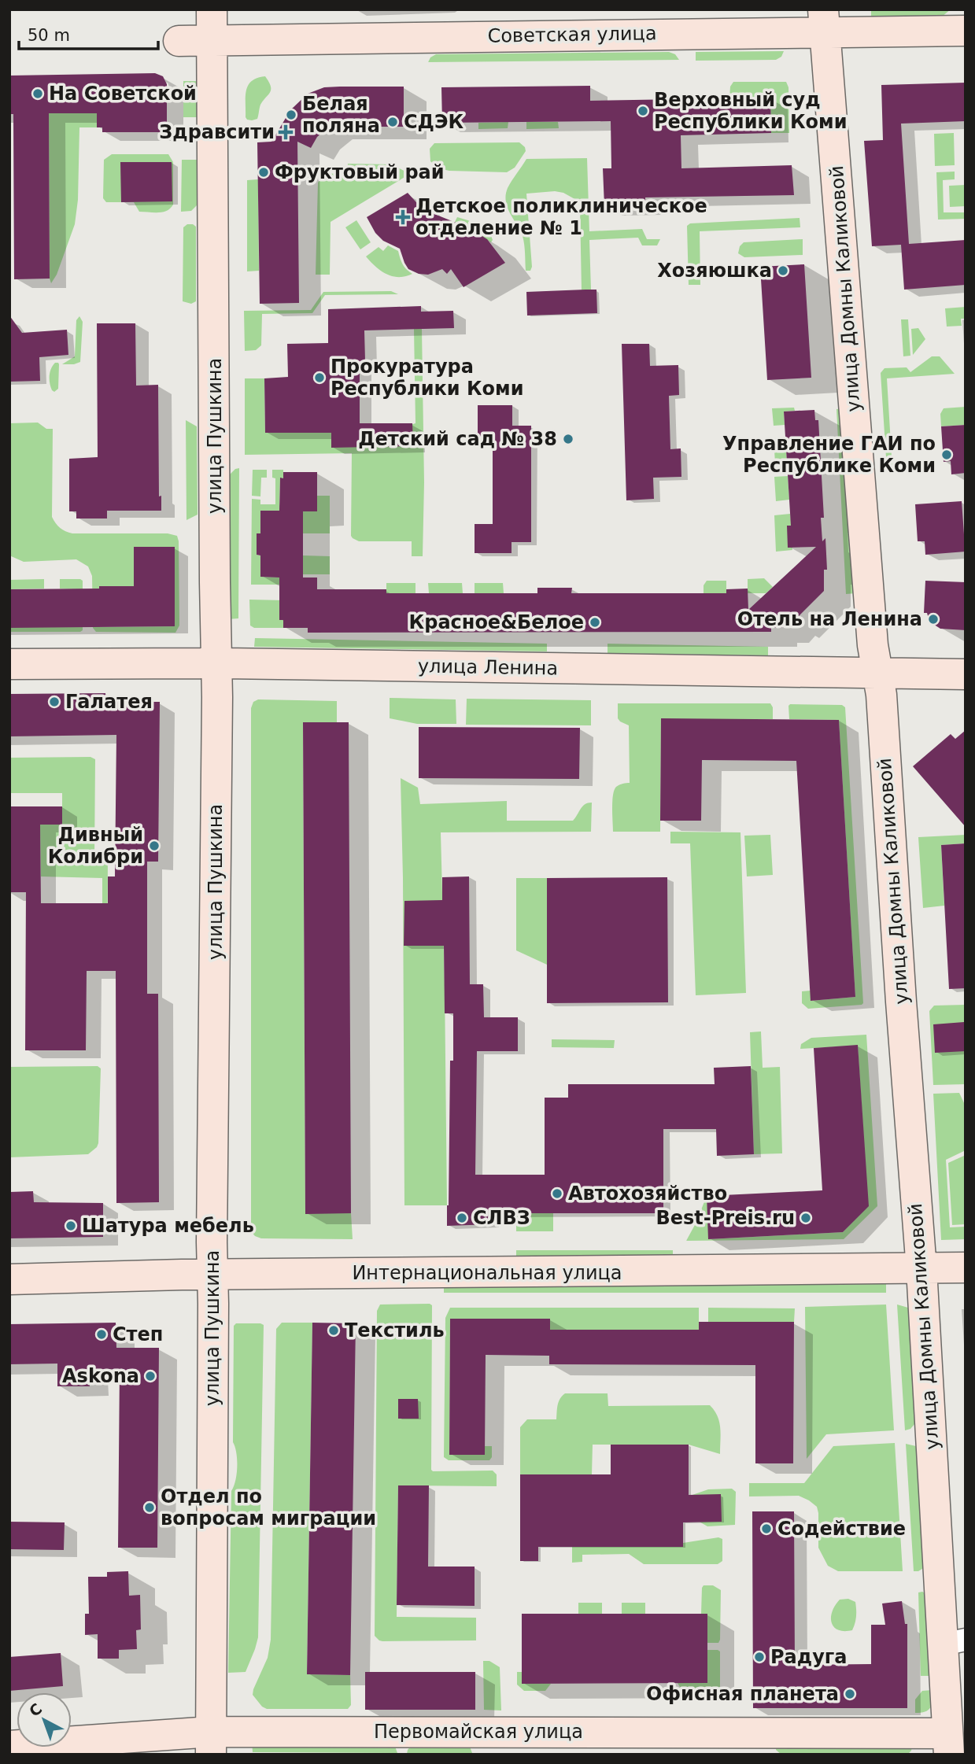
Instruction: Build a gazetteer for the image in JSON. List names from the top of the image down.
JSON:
{
  "streets": {
    "street": [
      "Советская улица",
      "улица Домны Каликовой",
      "улица Пушкина",
      "улица Ленина",
      "Интернациональная улица",
      "Первомайская улица"
    ]
  },
  "crossings": [
    ["Советская улица", "улица Домны Каликовой"],
    ["Советская улица", "улица Пушкина"],
    ["улица Домны Каликовой", "улица Ленина"],
    ["улица Домны Каликовой", "Интернациональная улица"],
    ["улица Домны Каликовой", "Первомайская улица"],
    ["улица Пушкина", "улица Ленина"],
    ["улица Пушкина", "Интернациональная улица"],
    ["улица Пушкина", "Первомайская улица"]
  ],
  "places": {
    "other": [
      "На Советской",
      "Верховный суд Республики Коми",
      "Белая поляна",
      "СДЭК",
      "Фруктовый рай",
      "Хозяюшка",
      "Прокуратура Республики Коми",
      "Детский сад № 38",
      "Управление ГАИ по Республике Коми",
      "Отель на Ленина",
      "Красное&Белое",
      "Галатея",
      "Дивный Колибри",
      "Автохозяйство",
      "СЛВЗ",
      "Best-Preis.ru",
      "Шатура мебель",
      "Текстиль",
      "Степ",
      "Askona",
      "Отдел по вопросам миграции",
      "Содействие",
      "Радуга",
      "Офисная планета"
    ],
    "health": ["Здравсити", "Детское поликлиническое отделение № 1"]
  },
  "scale_bar": "50 m",
  "north": "top left"
}
